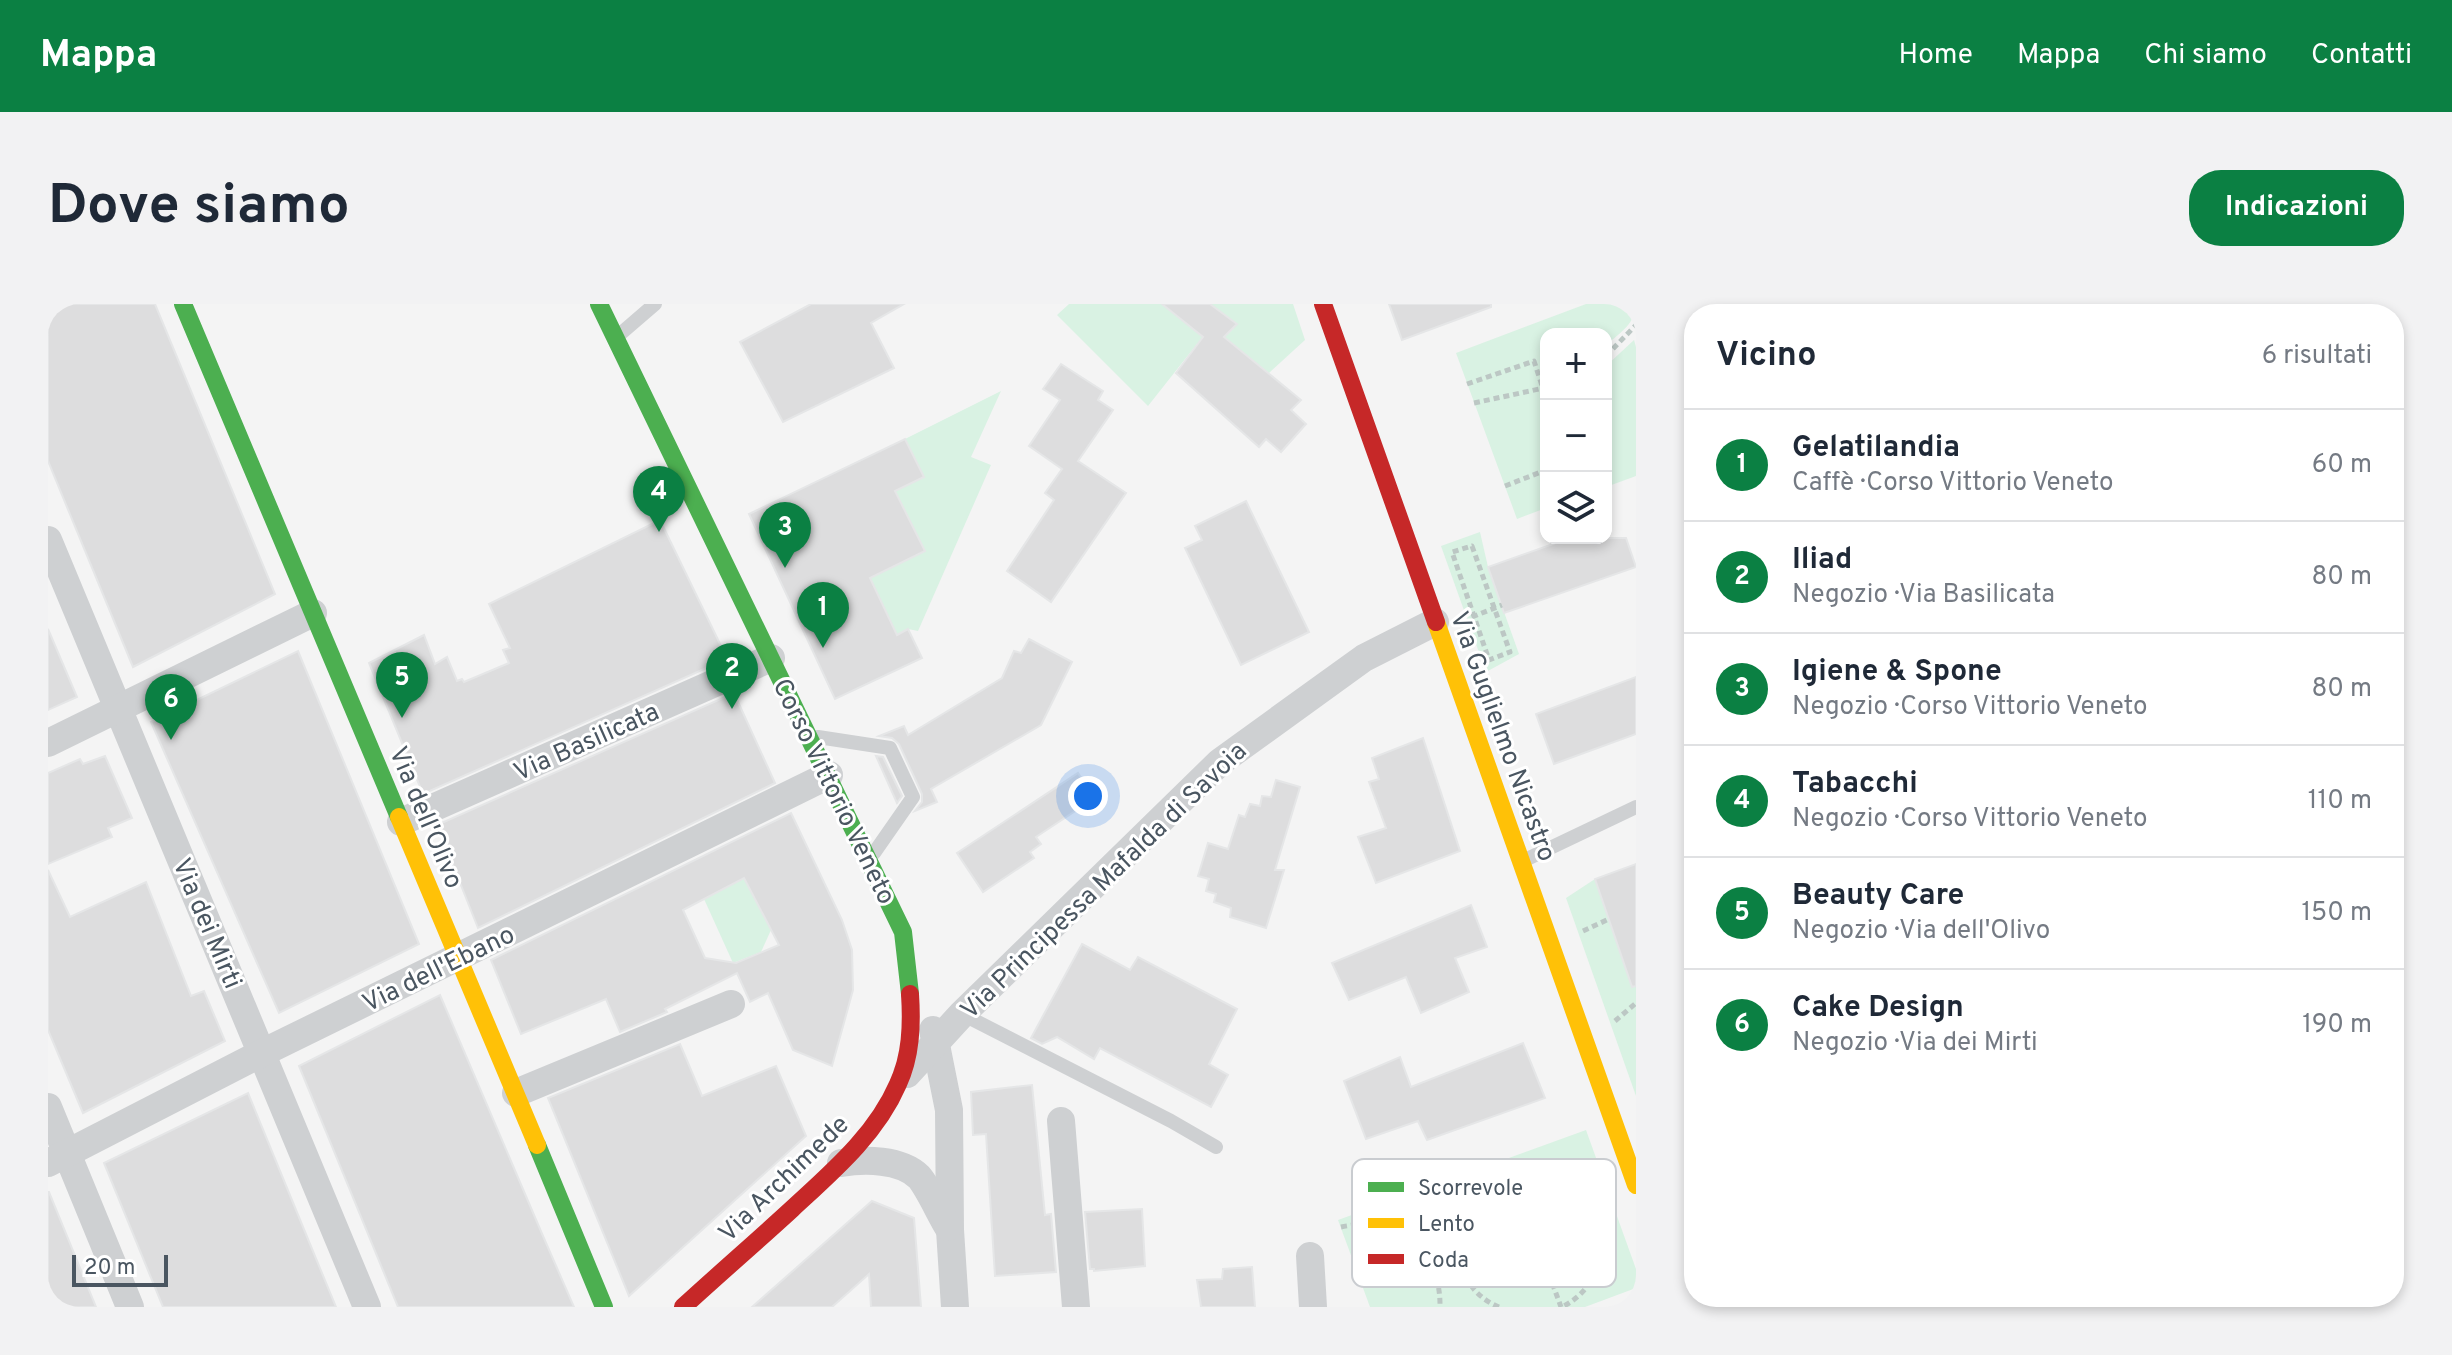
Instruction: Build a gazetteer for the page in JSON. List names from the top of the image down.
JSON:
{
  "streets": {
    "street": [
      "Via Guglielmo Nicastro",
      "Via Basilicata",
      "Corso Vittorio Veneto",
      "Via dell'Olivo",
      "Via Principessa Mafalda di Savoia",
      "Via dei Mirti",
      "Via dell'Ebano",
      "Via Archimede"
    ]
  },
  "crossings": [
    ["Via Guglielmo Nicastro", "Via Principessa Mafalda di Savoia"],
    ["Via Basilicata", "Corso Vittorio Veneto"],
    ["Via Basilicata", "Via dell'Olivo"],
    ["Corso Vittorio Veneto", "Via dell'Ebano"],
    ["Corso Vittorio Veneto", "Via Archimede"],
    ["Via dell'Olivo", "Via dell'Ebano"],
    ["Via Principessa Mafalda di Savoia", "Via Archimede"],
    ["Via dei Mirti", "Via dell'Ebano"]
  ],
  "legend": ["Scorrevole", "Lento", "Coda"],
  "scale_bar": "20 m",
  "page": {
    "header": "Mappa",
    "nav": [
      "Home",
      "Mappa",
      "Chi siamo",
      "Contatti"
    ],
    "buttons": "Indicazioni",
    "title": "Dove siamo",
    "heading": ["Vicino", "6 risultati"],
    "map_buttons": ["+", "−"],
    "list": [
      {
        "mark": "1",
        "name": "Gelatilandia",
        "note": "Caffè · Corso Vittorio Veneto",
        "value": "60 m"
      },
      {
        "mark": "2",
        "name": "Iliad",
        "note": "Negozio · Via Basilicata",
        "value": "80 m"
      },
      {
        "mark": "3",
        "name": "Igiene & Spone",
        "note": "Negozio · Corso Vittorio Veneto",
        "value": "80 m"
      },
      {
        "mark": "4",
        "name": "Tabacchi",
        "note": "Negozio · Corso Vittorio Veneto",
        "value": "110 m"
      },
      {
        "mark": "5",
        "name": "Beauty Care",
        "note": "Negozio · Via dell'Olivo",
        "value": "150 m"
      },
      {
        "mark": "6",
        "name": "Cake Design",
        "note": "Negozio · Via dei Mirti",
        "value": "190 m"
      }
    ],
    "pins": [
      "4",
      "3",
      "1",
      "2",
      "5",
      "6"
    ],
    "scale": "20 m"
  }
}
